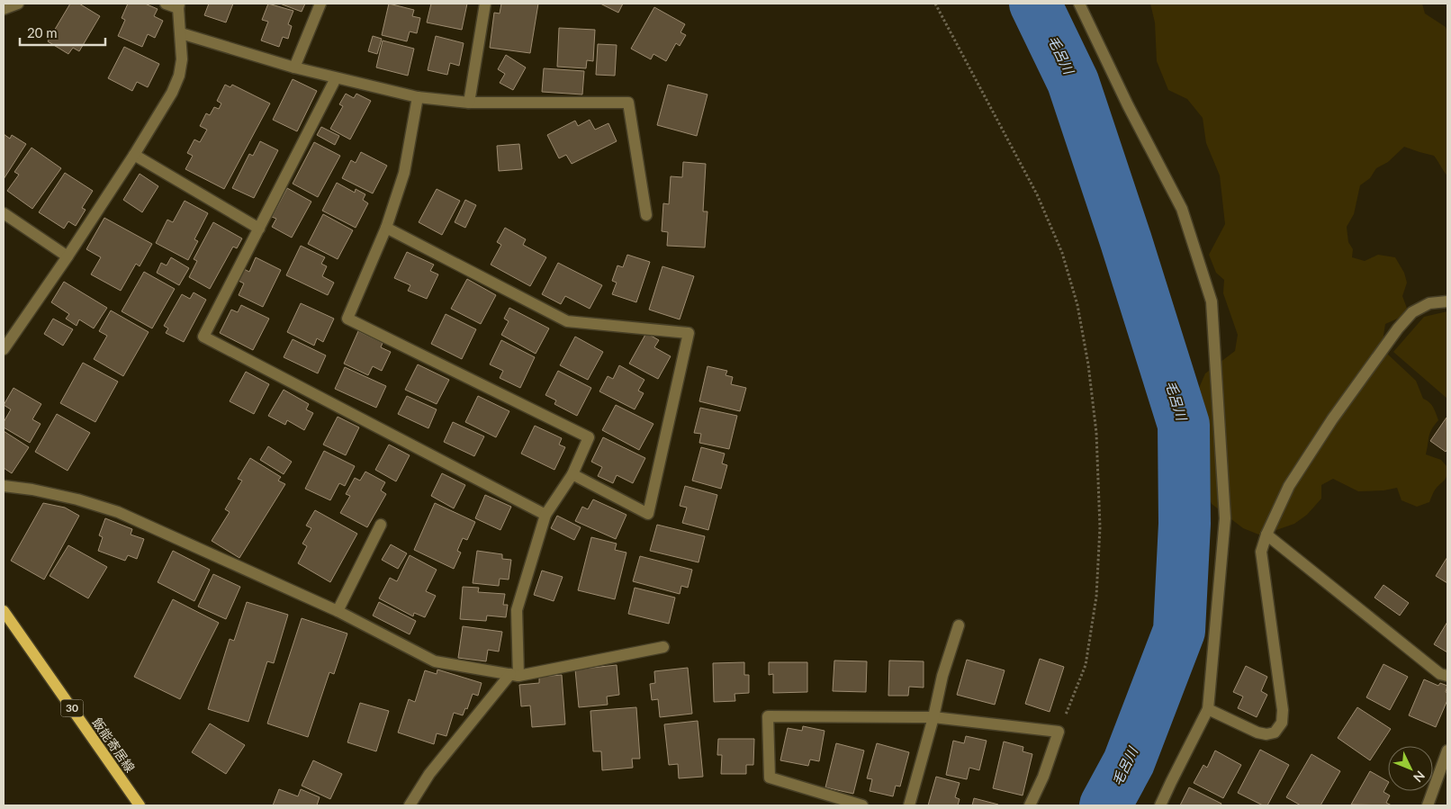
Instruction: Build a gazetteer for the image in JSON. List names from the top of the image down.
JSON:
{
  "streets": {
    "main road": ["30", "飯能寄居線"]
  },
  "water": ["毛呂川"],
  "scale_bar": "20 m",
  "north": "bottom right"
}
